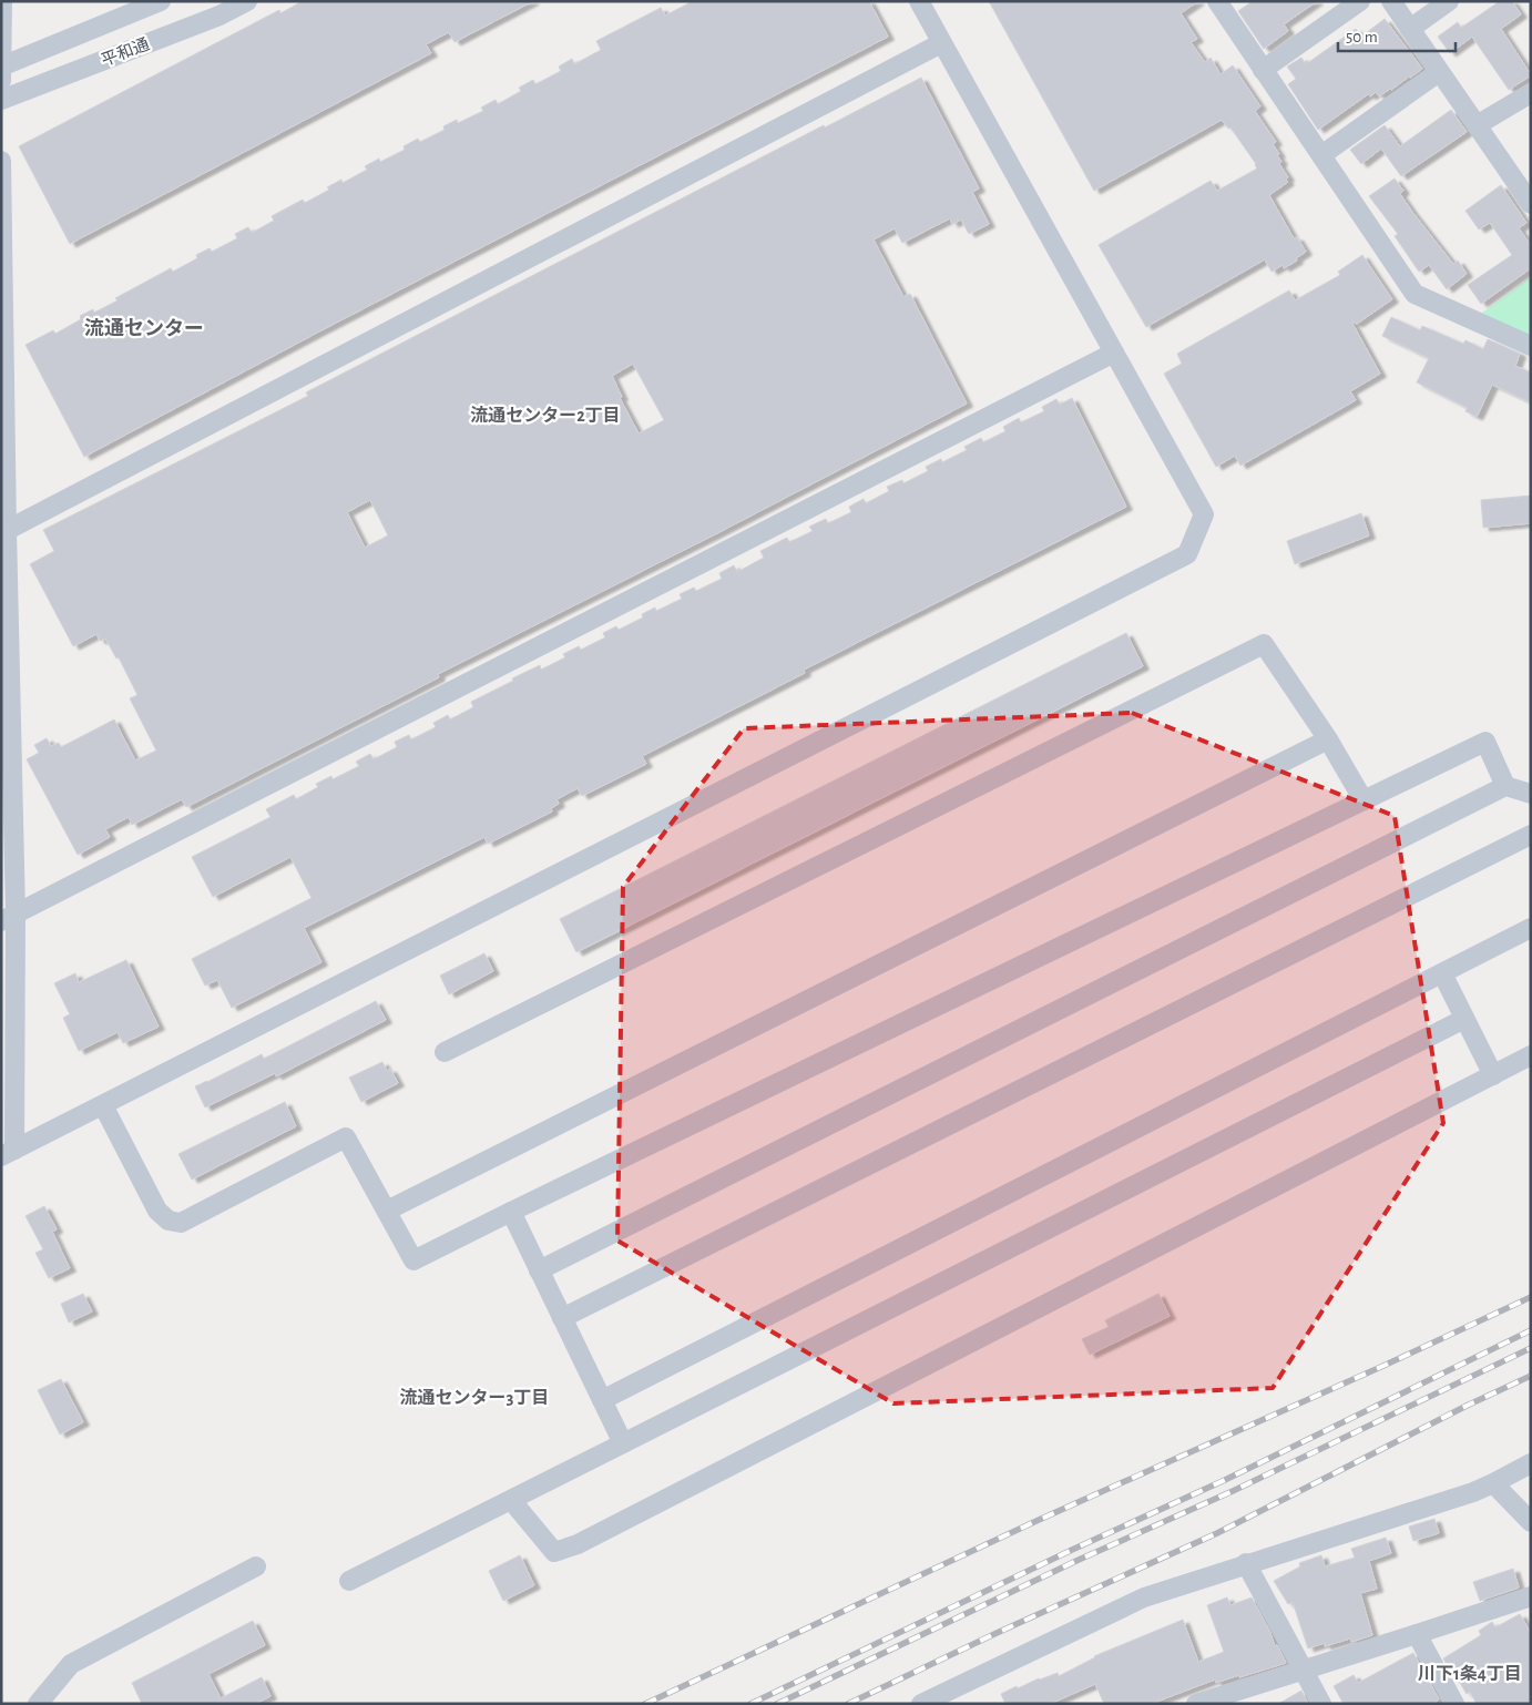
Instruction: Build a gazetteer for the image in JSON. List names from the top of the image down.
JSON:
{
  "streets": {
    "street": ["平和通"]
  },
  "districts": [
    "流通センター",
    "流通センター2丁目",
    "流通センター3丁目",
    "川下1条4丁目"
  ],
  "scale_bar": "50 m"
}
